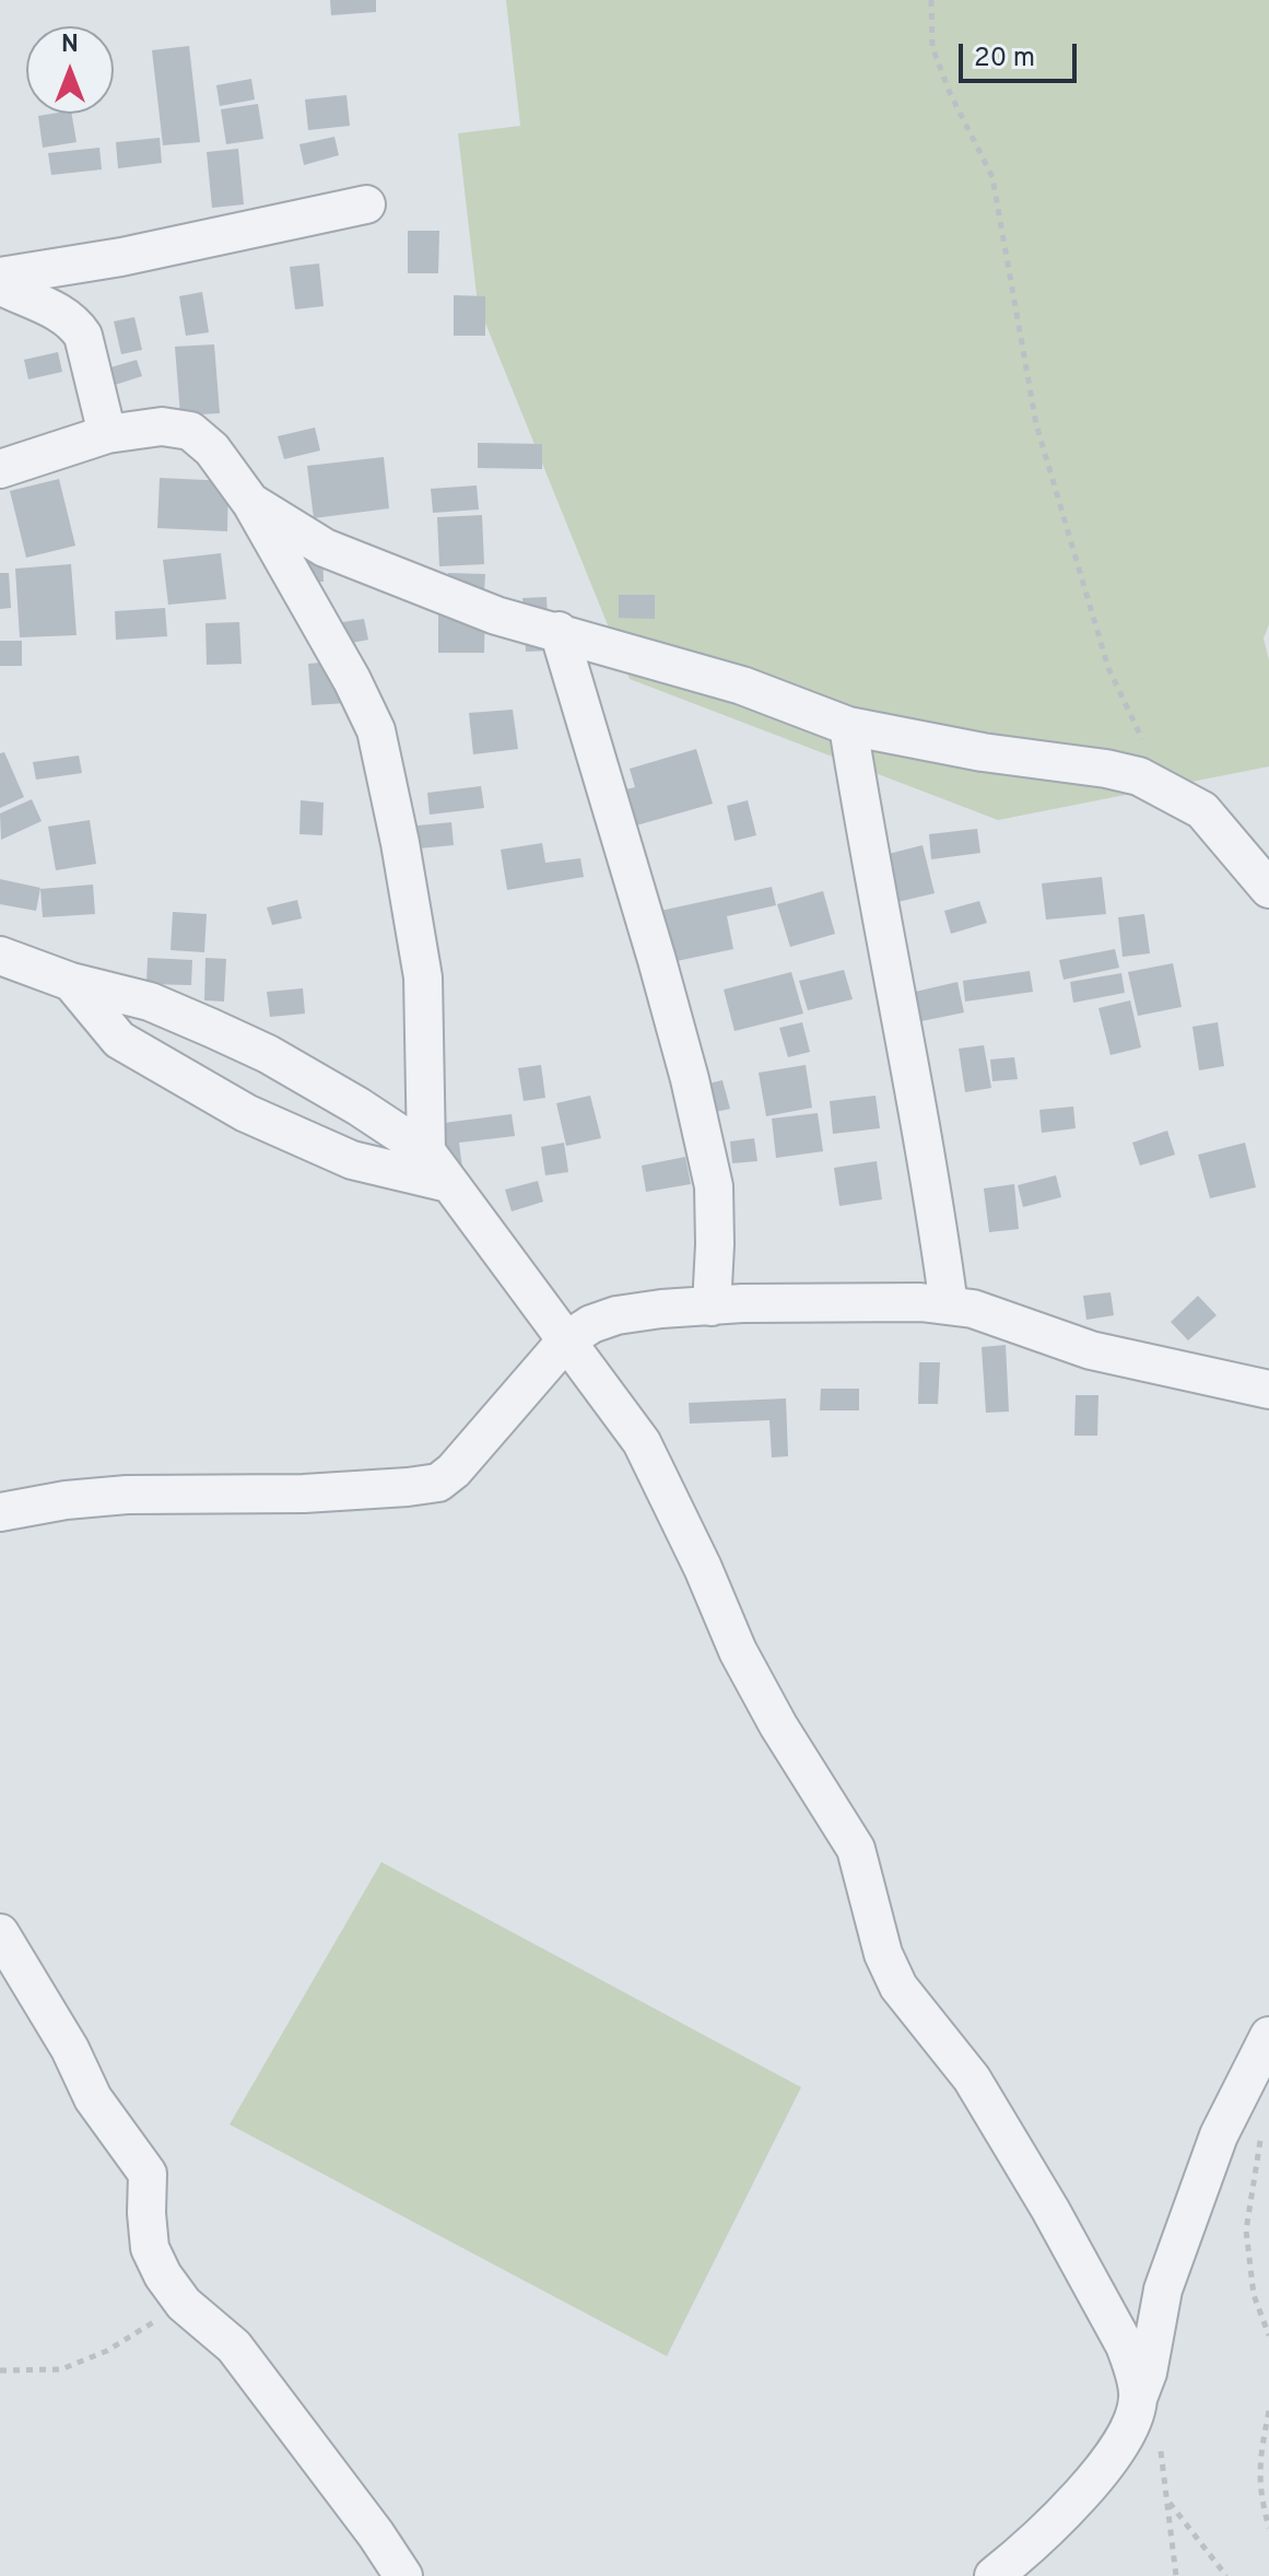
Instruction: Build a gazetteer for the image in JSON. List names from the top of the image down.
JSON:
{
  "scale_bar": "20 m",
  "north": "top"
}
